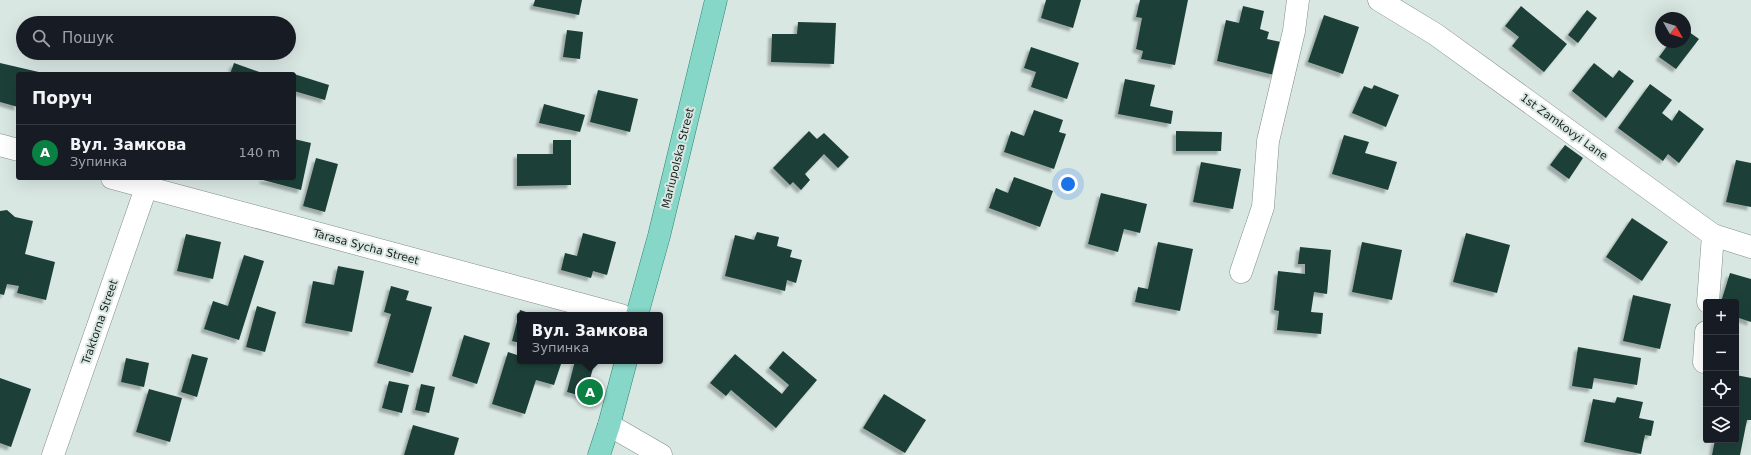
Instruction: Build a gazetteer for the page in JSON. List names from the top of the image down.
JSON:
{
  "streets": {
    "main road": ["Mariupolska Street"],
    "street": ["1st Zamkovyi Lane", "Tarasa Sycha Street", "Traktorna Street"]
  },
  "crossings": [
    ["Tarasa Sycha Street", "Traktorna Street"]
  ],
  "north": "bottom right",
  "page": {
    "search": "Пошук",
    "heading": "Поруч",
    "list": [
      {
        "mark": "A",
        "name": "Вул. Замкова",
        "note": "Зупинка",
        "value": "140 m"
      }
    ],
    "map_buttons": ["+", "−"],
    "popup": ["Вул. Замкова", "Зупинка"],
    "pins": "A"
  }
}
